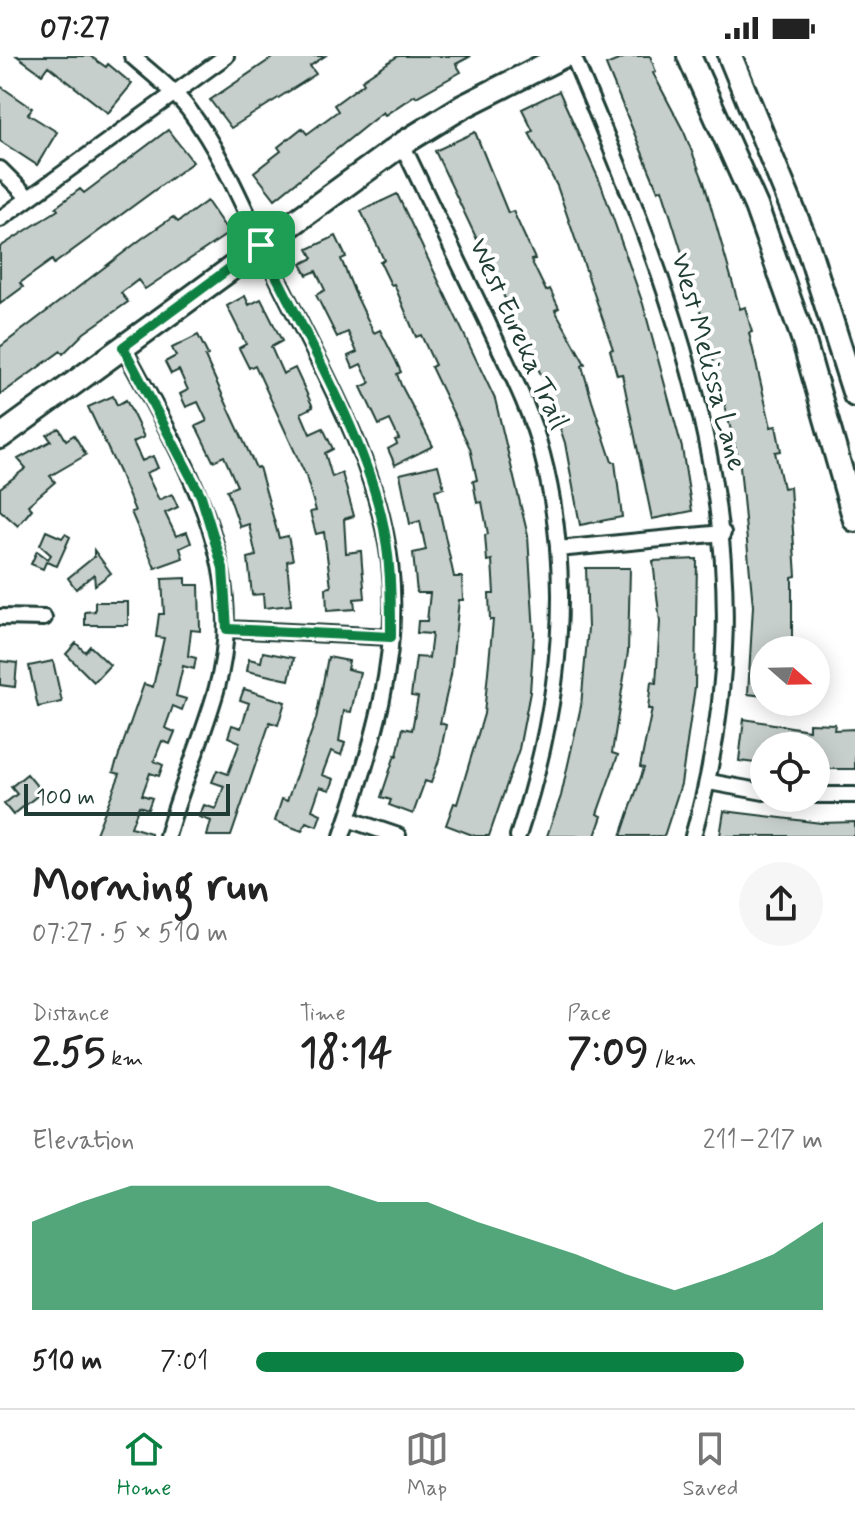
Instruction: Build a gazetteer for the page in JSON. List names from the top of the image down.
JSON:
{
  "streets": {
    "street": ["West Eureka Trail", "West Melissa Lane"]
  },
  "scale_bar": "100 m",
  "north": "right",
  "page": {
    "status": "07:27",
    "scale": "100 m",
    "heading": ["Morning run", "07:27 · 5 × 510 m"],
    "stats": [
      ["Distance", "2.55 km"],
      ["Time", "18:14"],
      ["Pace", "7:09 /km"]
    ],
    "chart": ["Elevation", "211–217 m"],
    "list": [
      {
        "name": "510 m",
        "note": "7:01"
      }
    ],
    "tabs": ["Home", "Map", "Saved"]
  }
}
